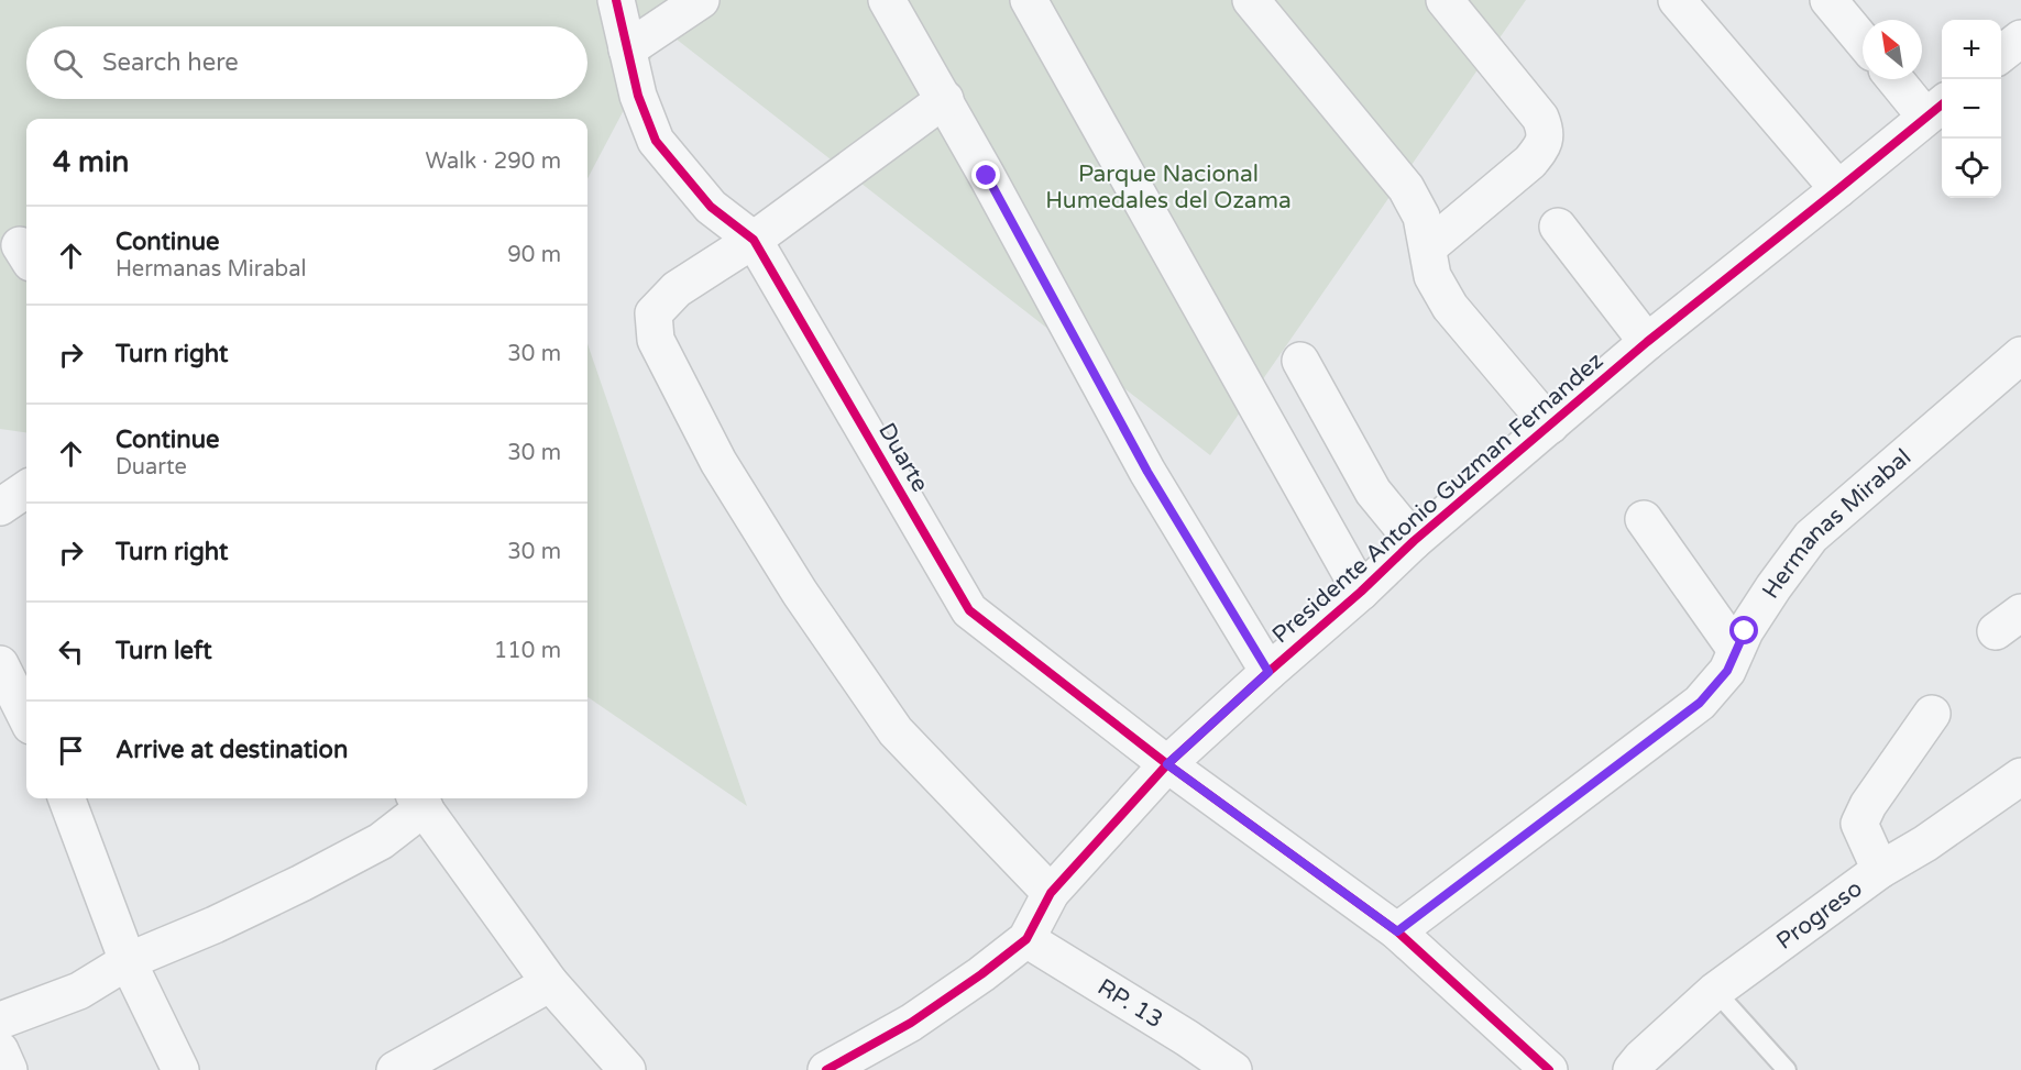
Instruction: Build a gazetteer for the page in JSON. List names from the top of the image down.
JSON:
{
  "streets": {
    "street": [
      "Duarte",
      "Presidente Antonio Guzman Fernandez",
      "Hermanas Mirabal",
      "Progreso",
      "RP. 13"
    ]
  },
  "crossings": [
    ["Duarte", "Presidente Antonio Guzman Fernandez"],
    ["Duarte", "Hermanas Mirabal"],
    ["Presidente Antonio Guzman Fernandez", "RP. 13"]
  ],
  "parks": ["Parque Nacional Humedales del Ozama"],
  "north": "top left",
  "page": {
    "map_buttons": ["+", "−"],
    "search": "Search here",
    "heading": ["4 min", "Walk · 290 m"],
    "list": [
      ["Continue", "Hermanas Mirabal", "90 m"],
      ["Turn right", "30 m"],
      ["Continue", "Duarte", "30 m"],
      ["Turn right", "30 m"],
      ["Turn left", "110 m"],
      "Arrive at destination"
    ]
  }
}
